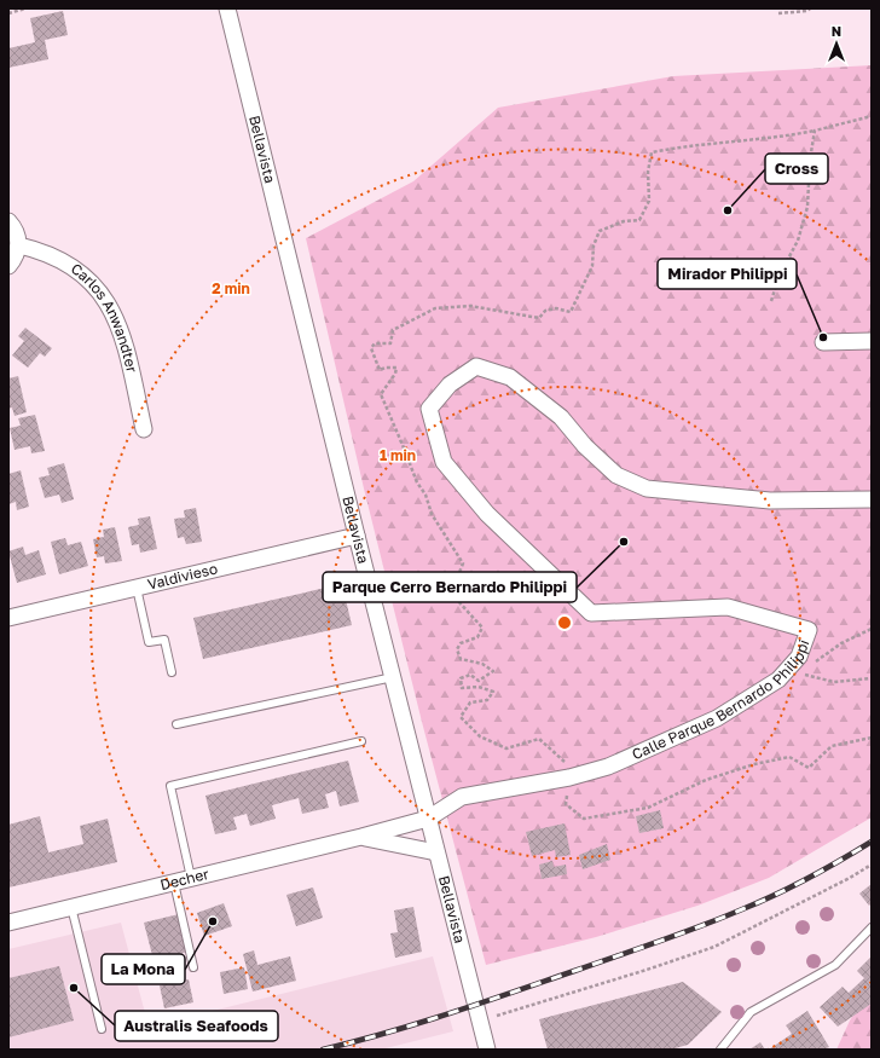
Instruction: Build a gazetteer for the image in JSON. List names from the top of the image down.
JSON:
{
  "streets": {
    "street": [
      "Bellavista",
      "Carlos Anwandter",
      "Valdivieso",
      "Calle Parque Bernardo Philippi",
      "Decher"
    ]
  },
  "crossings": [
    ["Bellavista", "Valdivieso"],
    ["Bellavista", "Calle Parque Bernardo Philippi"],
    ["Bellavista", "Decher"],
    ["Calle Parque Bernardo Philippi", "Decher"]
  ],
  "places": [
    "Cross",
    "Mirador Philippi",
    "Parque Cerro Bernardo Philippi",
    "La Mona",
    "Australis Seafoods"
  ],
  "north": "top",
  "rings": ["2 min", "1 min"]
}
